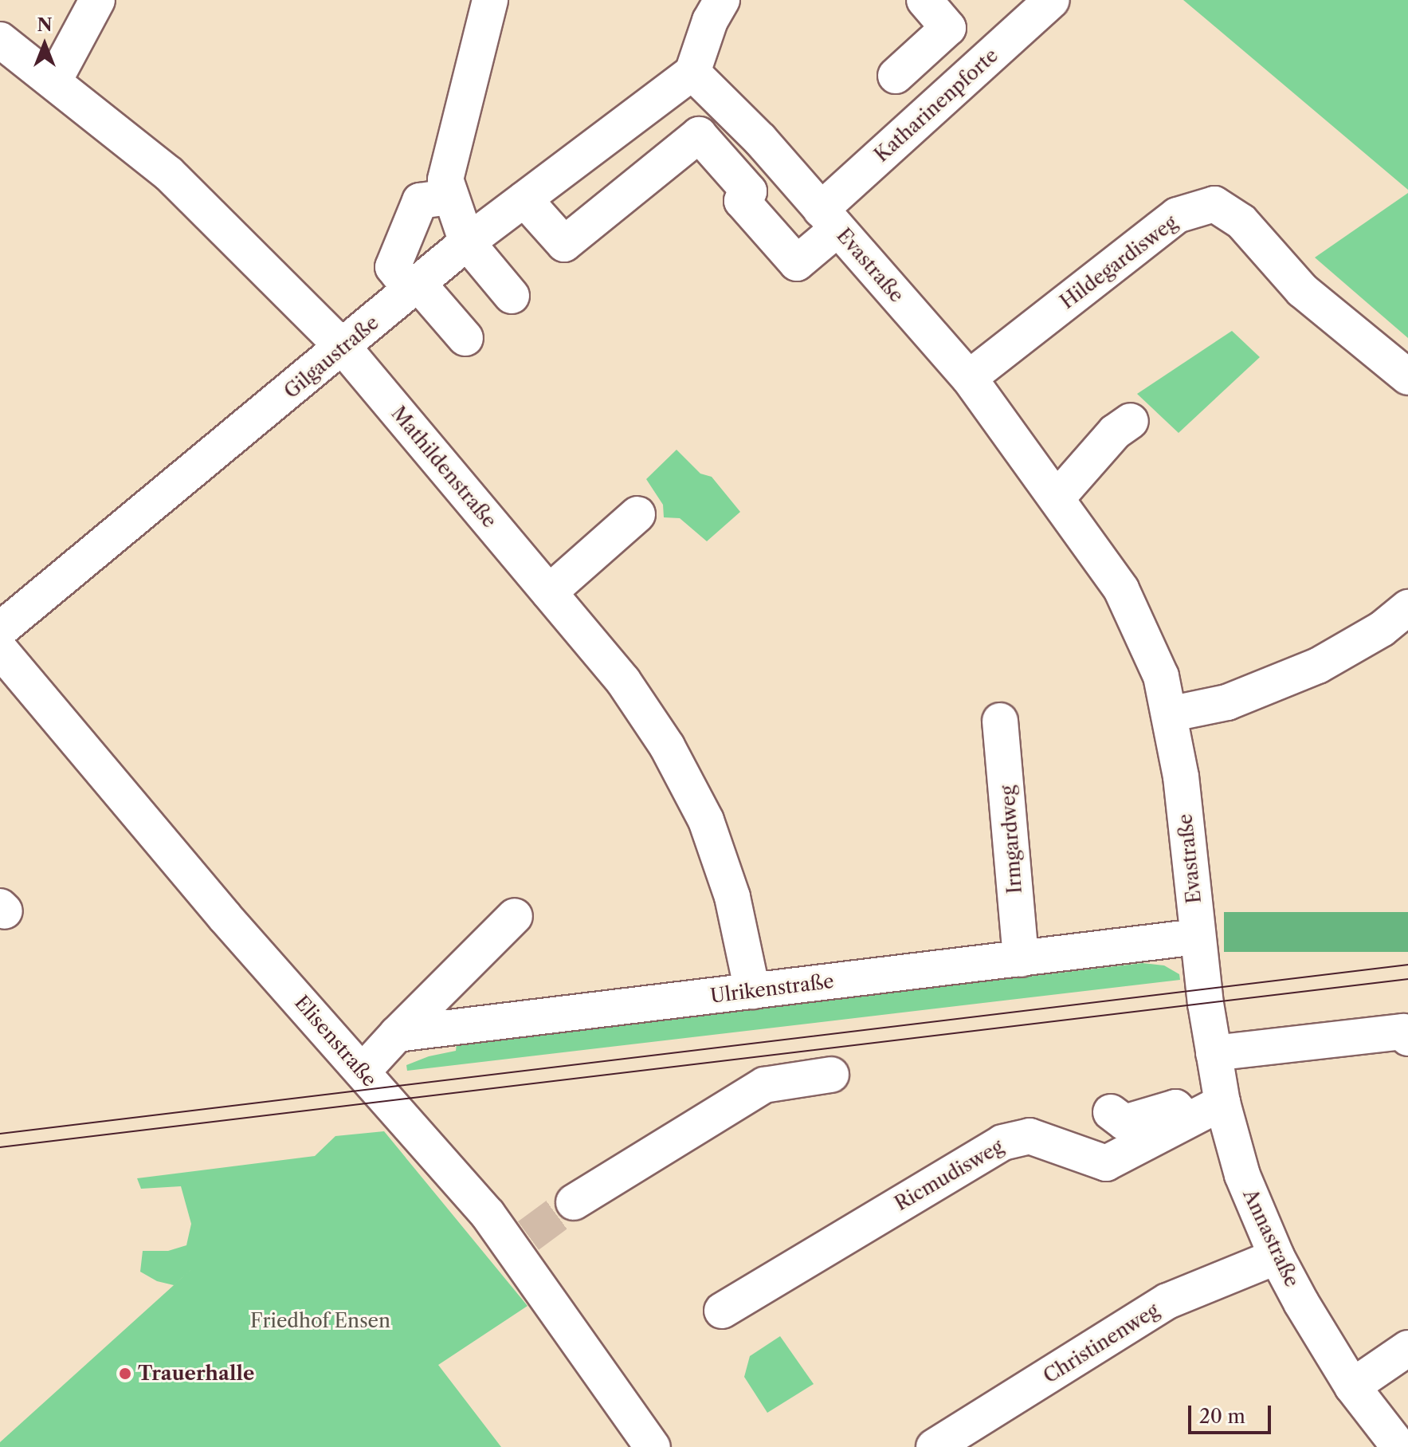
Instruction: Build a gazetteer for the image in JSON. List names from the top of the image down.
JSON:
{
  "streets": {
    "street": [
      "Katharinenpforte",
      "Hildegardisweg",
      "Evastraße",
      "Gilgaustraße",
      "Mathildenstraße",
      "Irmgardweg",
      "Ulrikenstraße",
      "Elisenstraße",
      "Ricmudisweg",
      "Annastraße",
      "Christinenweg"
    ]
  },
  "crossings": [
    ["Katharinenpforte", "Evastraße"],
    ["Hildegardisweg", "Evastraße"],
    ["Evastraße", "Ulrikenstraße"],
    ["Evastraße", "Annastraße"],
    ["Gilgaustraße", "Mathildenstraße"],
    ["Mathildenstraße", "Ulrikenstraße"],
    ["Irmgardweg", "Ulrikenstraße"],
    ["Ricmudisweg", "Annastraße"],
    ["Annastraße", "Christinenweg"]
  ],
  "parks": ["Friedhof Ensen"],
  "places": ["Trauerhalle"],
  "scale_bar": "20 m",
  "north": "top"
}
